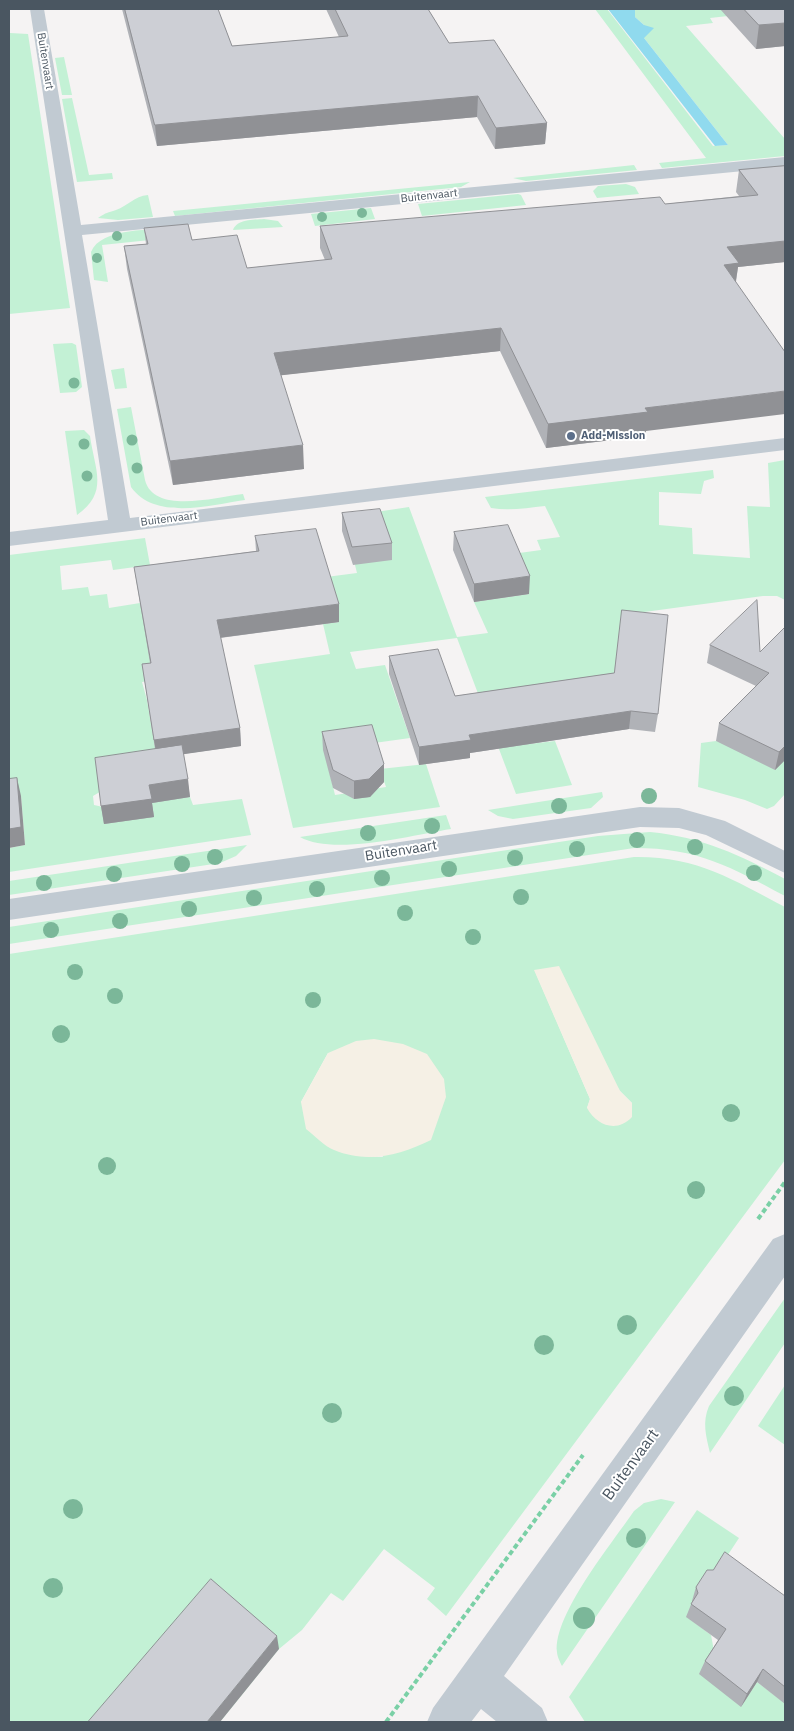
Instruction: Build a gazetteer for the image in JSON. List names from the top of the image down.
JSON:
{
  "streets": {
    "street": ["Buitenvaart"]
  },
  "places": ["Add-Mission"]
}
